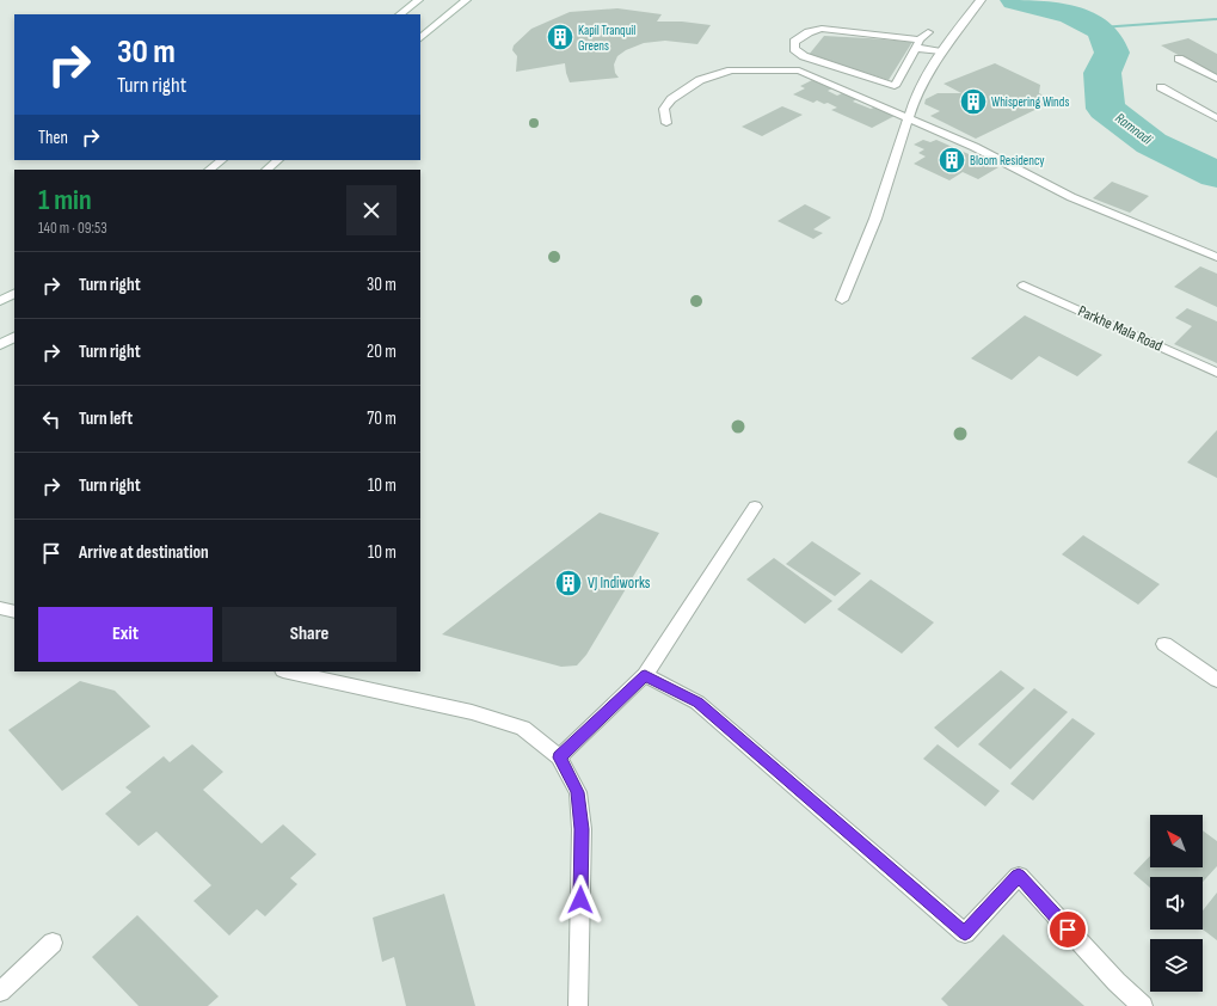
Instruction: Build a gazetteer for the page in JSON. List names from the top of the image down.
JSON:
{
  "streets": {
    "street": ["Parkhe Mala Road"]
  },
  "water": ["Ramnadi"],
  "places": {
    "building": [
      "Kapil Tranquil Greens",
      "Whispering Winds",
      "Bloom Residency",
      "VJ Indiworks"
    ]
  },
  "north": "top left",
  "page": {
    "turn": ["30 m", "Turn right"],
    "then": "Then",
    "heading": ["1 min", "140 m · 09:53"],
    "list": [
      {
        "name": "Turn right",
        "value": "30 m"
      },
      {
        "name": "Turn right",
        "value": "20 m"
      },
      {
        "name": "Turn left",
        "value": "70 m"
      },
      {
        "name": "Turn right",
        "value": "10 m"
      },
      {
        "name": "Arrive at destination",
        "value": "10 m"
      }
    ],
    "buttons": ["Exit", "Share"]
  }
}
